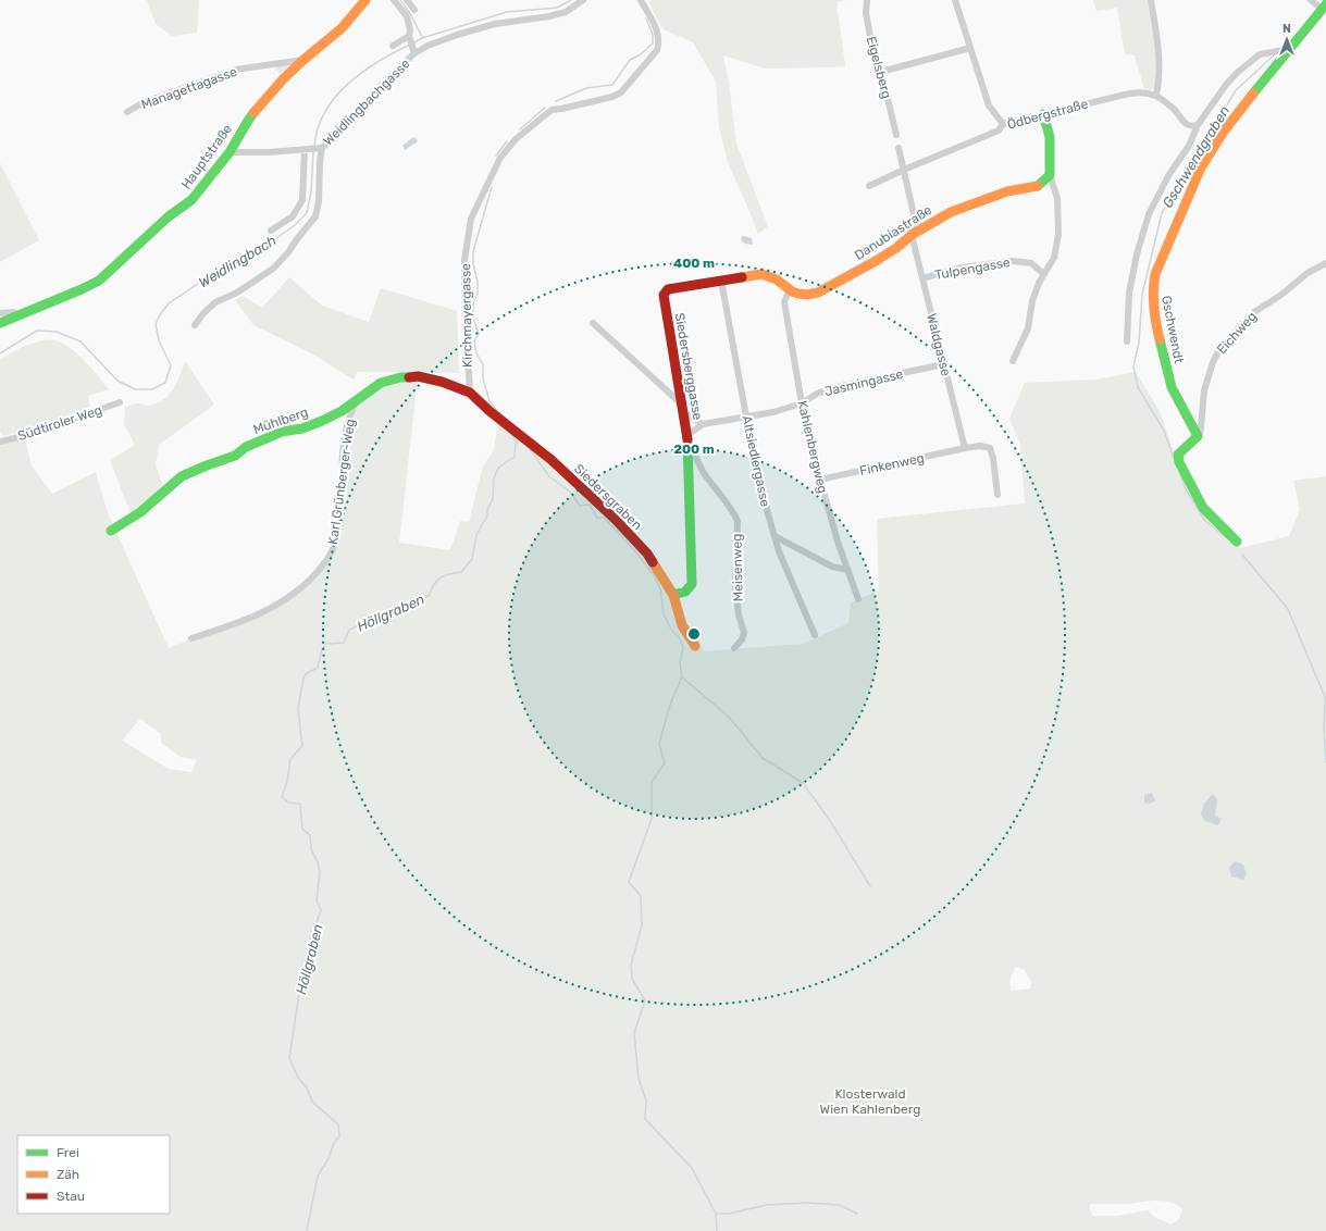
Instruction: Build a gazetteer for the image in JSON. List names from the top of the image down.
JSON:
{
  "streets": {
    "street": [
      "Eigelsberg",
      "Managettagasse",
      "Weidlingbachgasse",
      "Ödbergstraße",
      "Hauptstraße",
      "Danubiastraße",
      "Tulpengasse",
      "Kirchmayergasse",
      "Gschwendt",
      "Eichweg",
      "Waldgasse",
      "Siedersberggasse",
      "Jasmingasse",
      "Mühlberg",
      "Südtiroler Weg",
      "Kahlenbergweg",
      "Altsiedlergasse",
      "Finkenweg",
      "Karl Grünberger-Weg",
      "Siedersgraben",
      "Meisenweg"
    ]
  },
  "crossings": [
    ["Managettagasse", "Hauptstraße"],
    ["Ödbergstraße", "Waldgasse"],
    ["Danubiastraße", "Waldgasse"],
    ["Danubiastraße", "Kahlenbergweg"],
    ["Tulpengasse", "Waldgasse"],
    ["Kirchmayergasse", "Mühlberg"],
    ["Kirchmayergasse", "Siedersgraben"],
    ["Gschwendt", "Eichweg"],
    ["Waldgasse", "Jasmingasse"],
    ["Waldgasse", "Finkenweg"],
    ["Siedersberggasse", "Jasmingasse"],
    ["Siedersberggasse", "Altsiedlergasse"],
    ["Siedersberggasse", "Siedersgraben"],
    ["Siedersberggasse", "Meisenweg"],
    ["Jasmingasse", "Kahlenbergweg"],
    ["Jasmingasse", "Altsiedlergasse"],
    ["Jasmingasse", "Meisenweg"],
    ["Mühlberg", "Karl Grünberger-Weg"],
    ["Mühlberg", "Siedersgraben"],
    ["Kahlenbergweg", "Finkenweg"]
  ],
  "water": ["Gschwendgraben", "Weidlingbach", "Höllgraben"],
  "parks": ["Klosterwald Wien Kahlenberg"],
  "legend": ["Frei", "Zäh", "Stau"],
  "north": "top",
  "rings": ["400 m", "200 m"]
}
